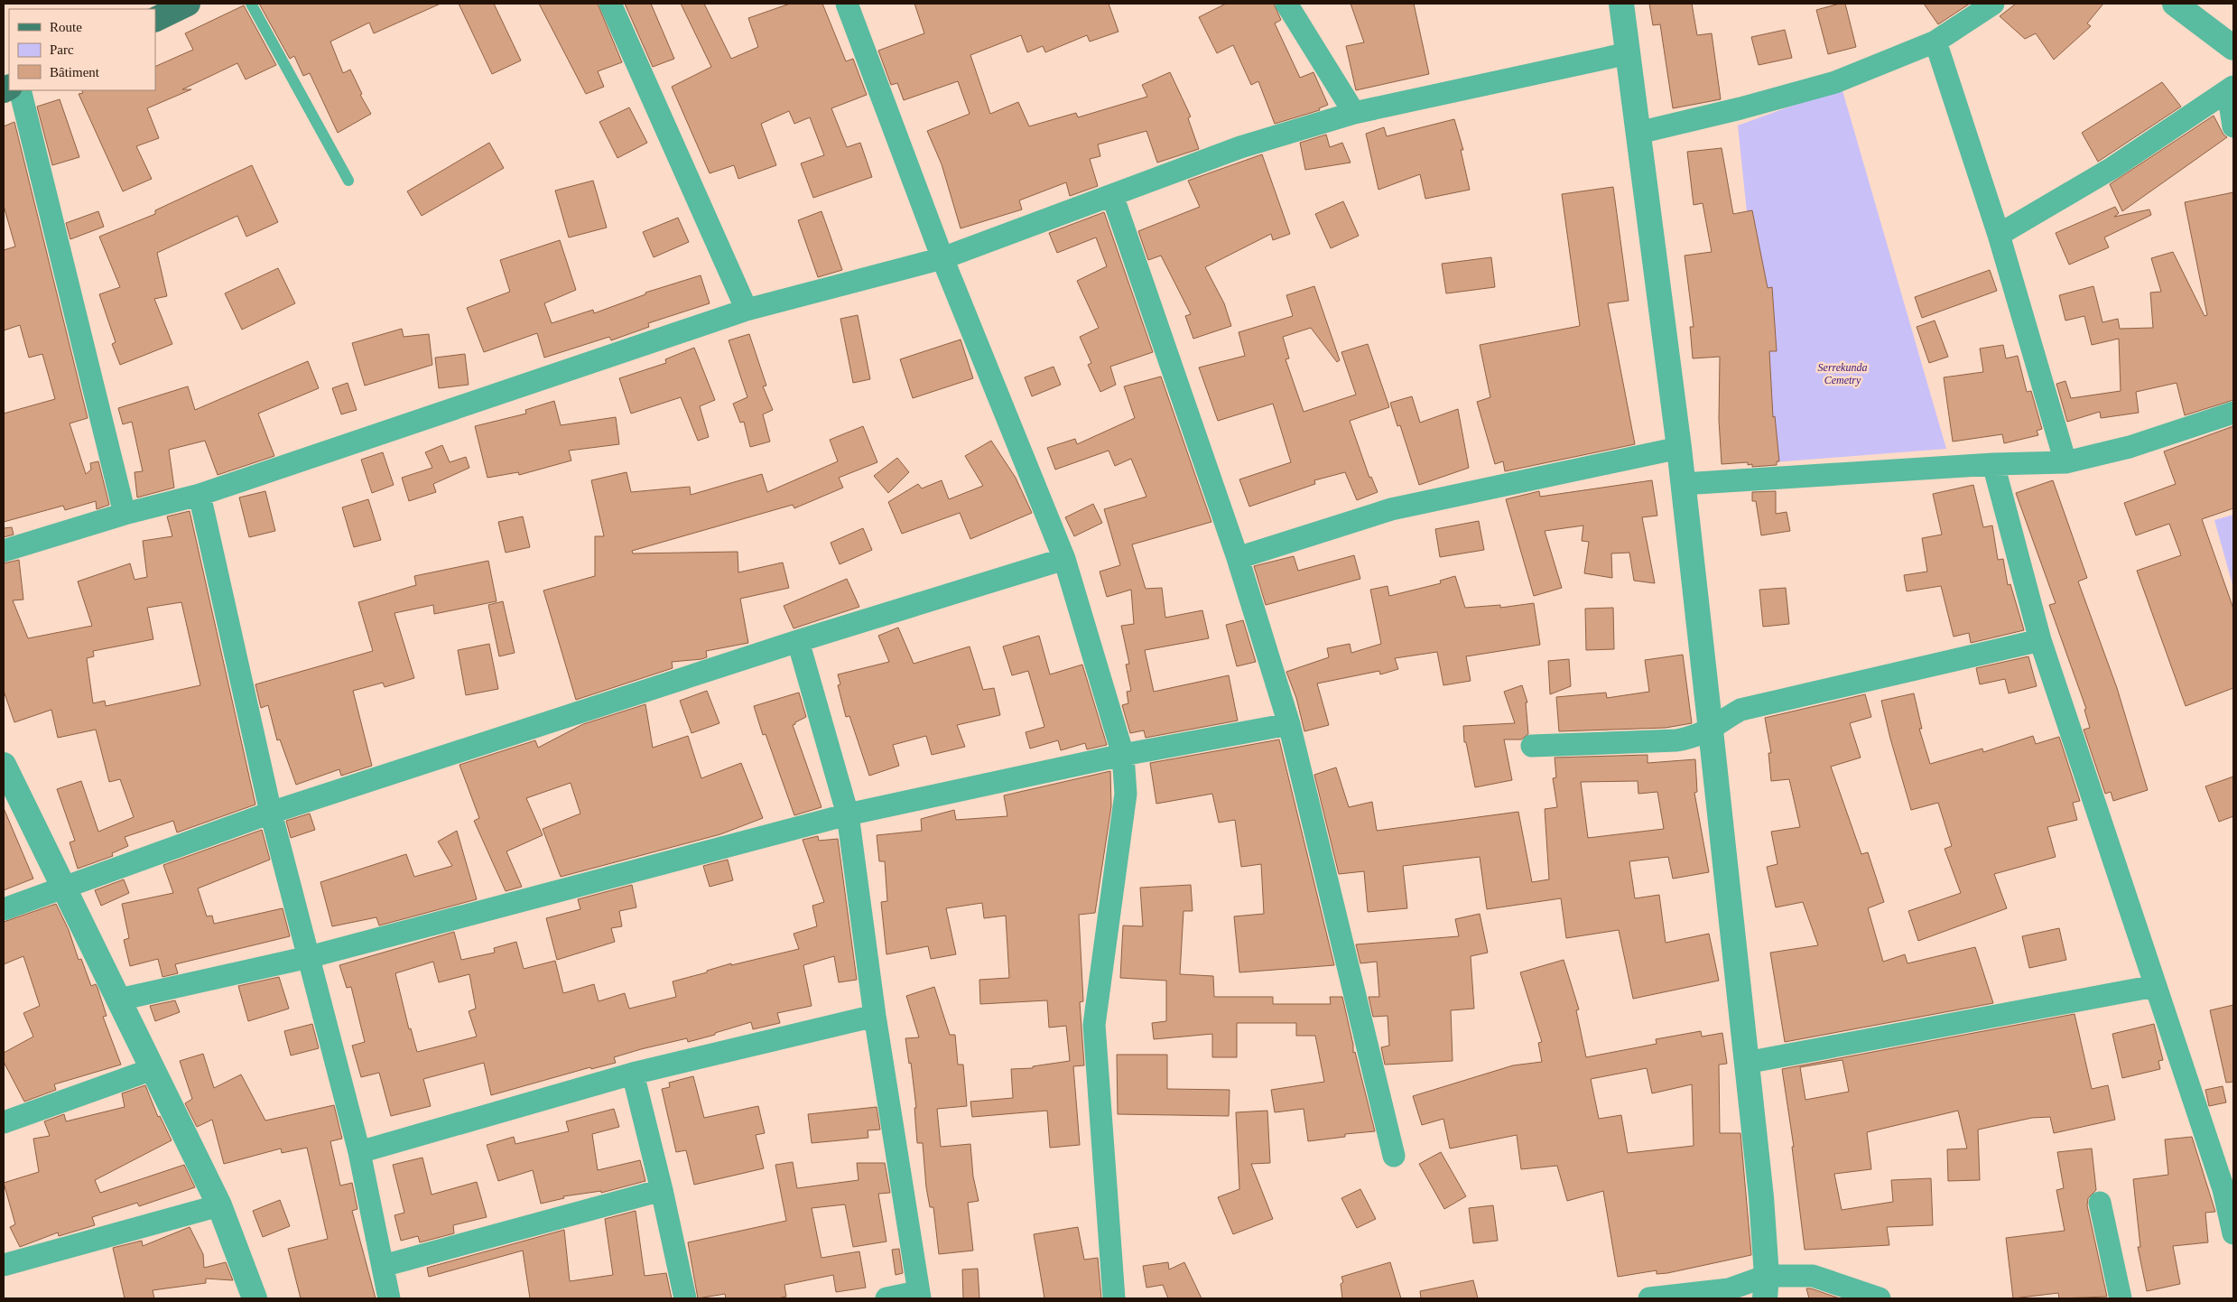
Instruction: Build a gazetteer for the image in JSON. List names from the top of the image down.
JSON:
{
  "parks": ["Serrekunda Cemetry"],
  "legend": ["Route", "Parc", "Bâtiment"]
}
